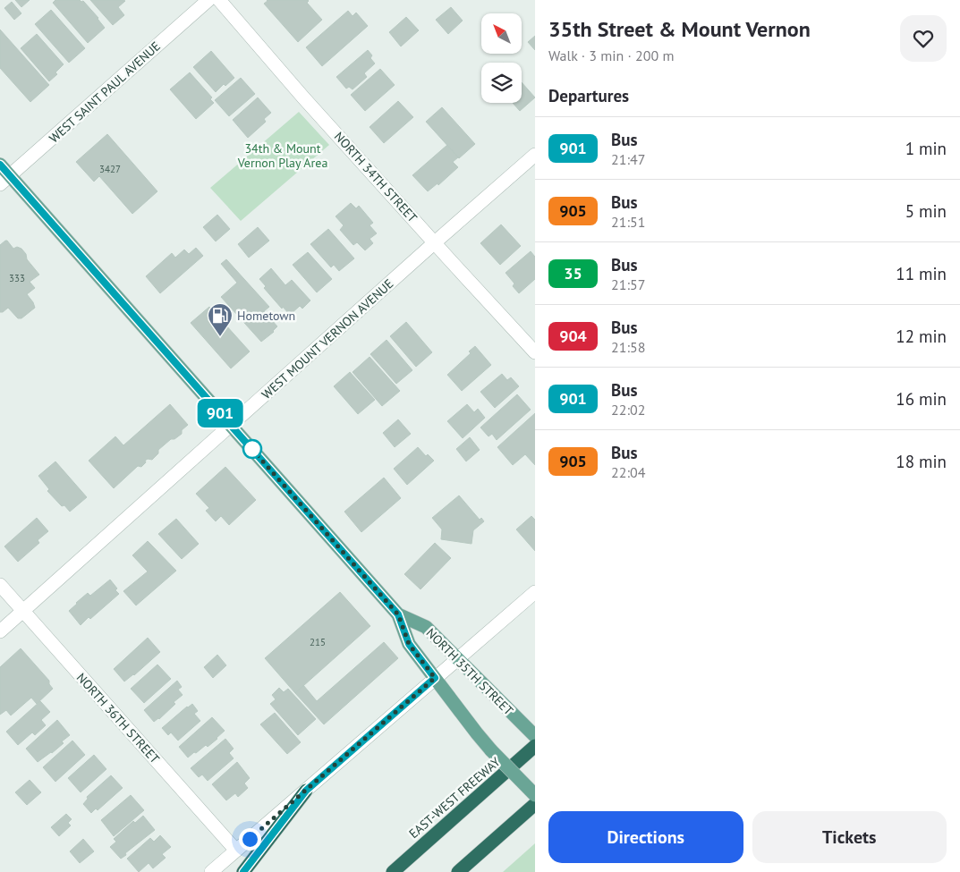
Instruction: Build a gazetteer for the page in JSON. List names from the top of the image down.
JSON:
{
  "streets": {
    "highway": ["EAST-WEST FREEWAY"],
    "main road": ["NORTH 35TH STREET"],
    "street": [
      "WEST SAINT PAUL AVENUE",
      "NORTH 34TH STREET",
      "WEST MOUNT VERNON AVENUE",
      "NORTH 36TH STREET"
    ]
  },
  "crossings": [
    ["WEST SAINT PAUL AVENUE", "NORTH 35TH STREET"],
    ["NORTH 34TH STREET", "WEST MOUNT VERNON AVENUE"],
    ["WEST MOUNT VERNON AVENUE", "NORTH 35TH STREET"],
    ["WEST MOUNT VERNON AVENUE", "NORTH 36TH STREET"]
  ],
  "parks": ["34th & Mount Vernon Play Area"],
  "places": {
    "fuel station": ["Hometown"]
  },
  "lines": ["bus line 901"],
  "house_numbers": ["3427", "333", "215"],
  "north": "top left",
  "page": {
    "on_map": "901",
    "heading": [
      ["35th Street & Mount Vernon", "Walk · 3 min · 200 m"],
      "Departures"
    ],
    "list": [
      {
        "mark": "901",
        "name": "Bus",
        "note": "21:47",
        "value": "1 min"
      },
      {
        "mark": "905",
        "name": "Bus",
        "note": "21:51",
        "value": "5 min"
      },
      {
        "mark": "35",
        "name": "Bus",
        "note": "21:57",
        "value": "11 min"
      },
      {
        "mark": "904",
        "name": "Bus",
        "note": "21:58",
        "value": "12 min"
      },
      {
        "mark": "901",
        "name": "Bus",
        "note": "22:02",
        "value": "16 min"
      },
      {
        "mark": "905",
        "name": "Bus",
        "note": "22:04",
        "value": "18 min"
      }
    ],
    "buttons": ["Directions", "Tickets"]
  }
}
